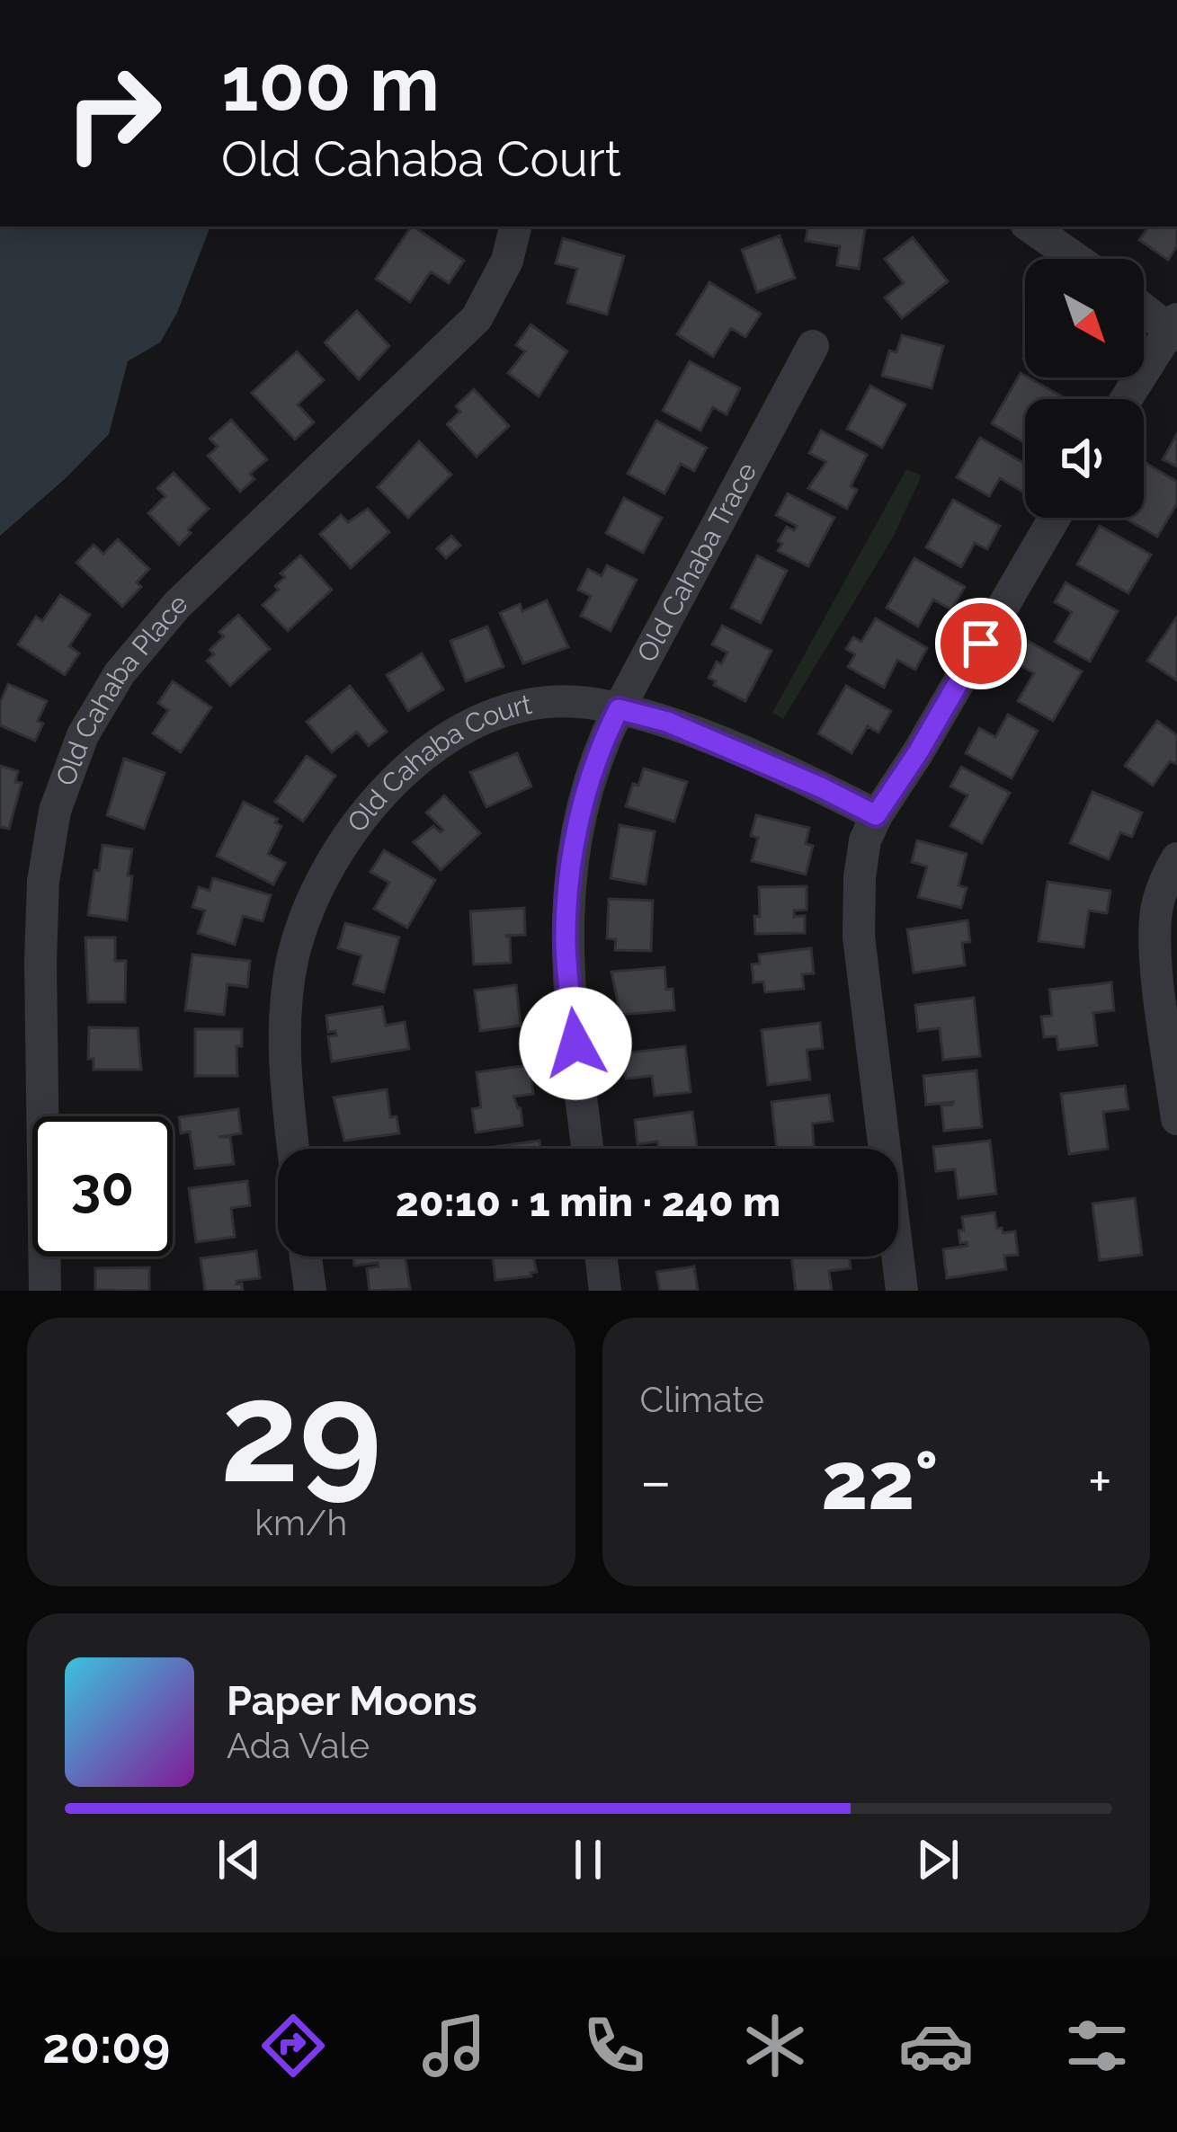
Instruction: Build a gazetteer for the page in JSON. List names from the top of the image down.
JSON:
{
  "streets": {
    "street": ["Old Cahaba Trace", "Old Cahaba Place", "Old Cahaba Court"]
  },
  "crossings": [
    ["Old Cahaba Trace", "Old Cahaba Court"]
  ],
  "north": "bottom right",
  "page": {
    "turn": ["100 m", "Old Cahaba Court"],
    "limit": "30",
    "trip": "20:10 · 1 min · 240 m",
    "tile": [
      ["29", "km/h"],
      "Climate"
    ],
    "heat": ["−", "22°", "+"],
    "song": ["Paper Moons", "Ada Vale"],
    "tabs": "20:09"
  }
}
